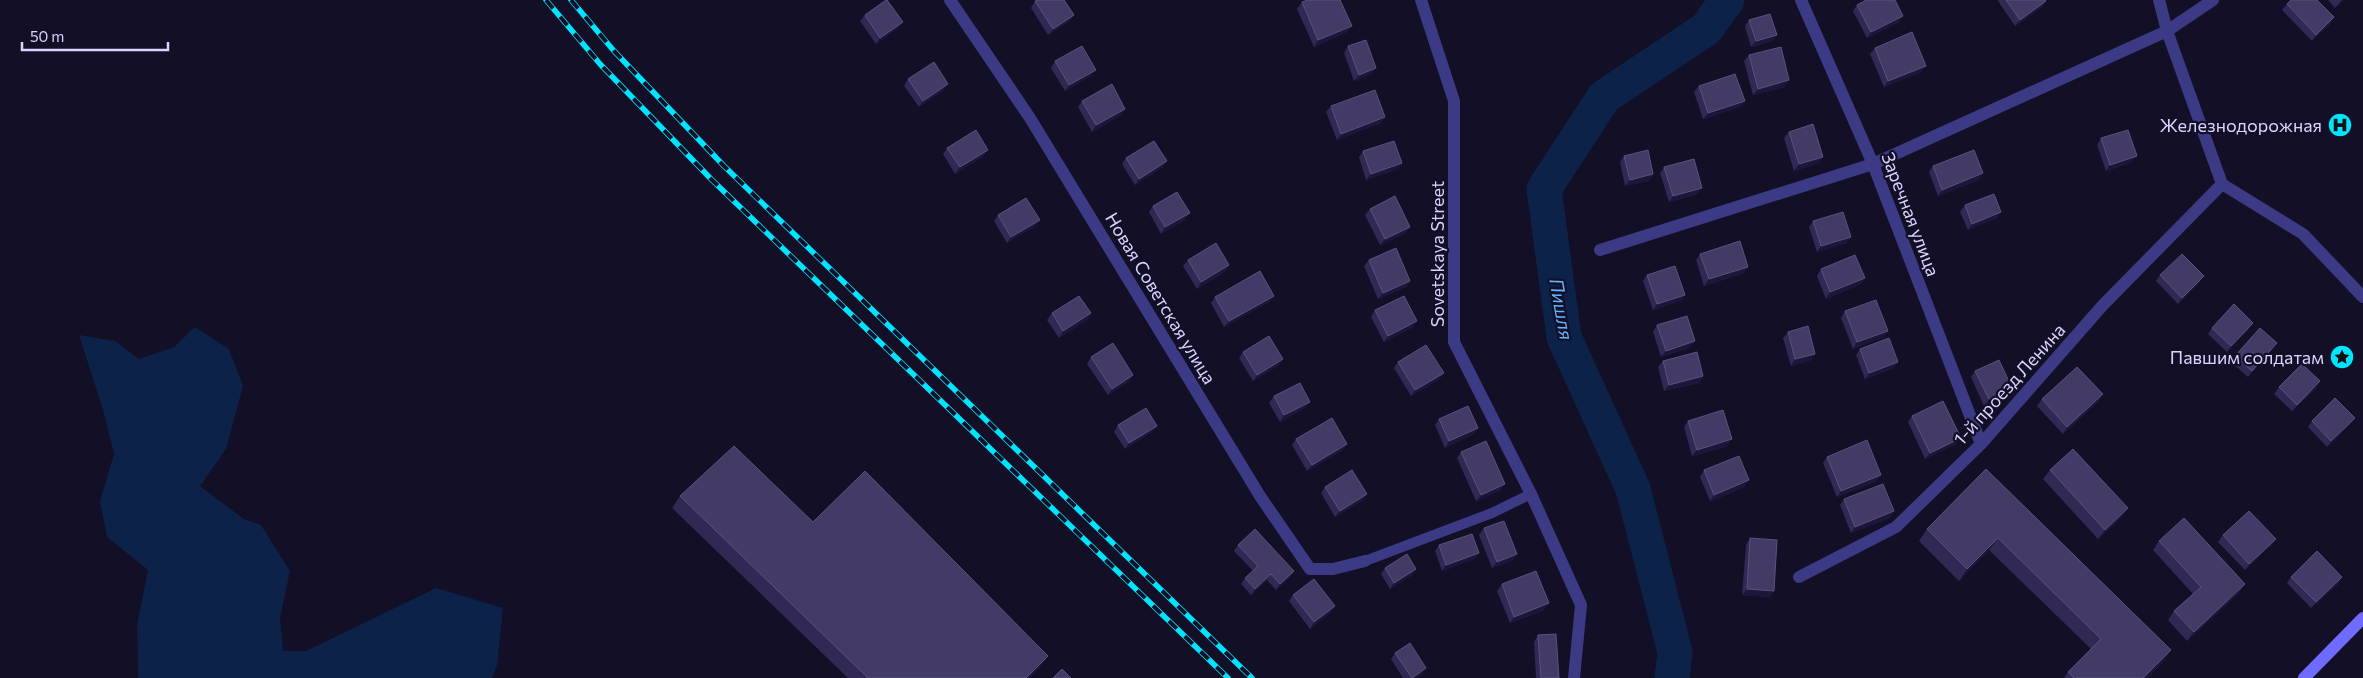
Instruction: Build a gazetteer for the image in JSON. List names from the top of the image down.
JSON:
{
  "streets": {
    "street": [
      "Заречная улица",
      "Sovetskaya Street",
      "Новая Советская улица",
      "1-й проезд Ленина"
    ]
  },
  "crossings": [
    ["Заречная улица", "1-й проезд Ленина"]
  ],
  "water": ["Пишля"],
  "places": {
    "hospital": ["Железнодорожная"],
    "place": ["Павшим солдатам"]
  },
  "scale_bar": "50 m"
}
